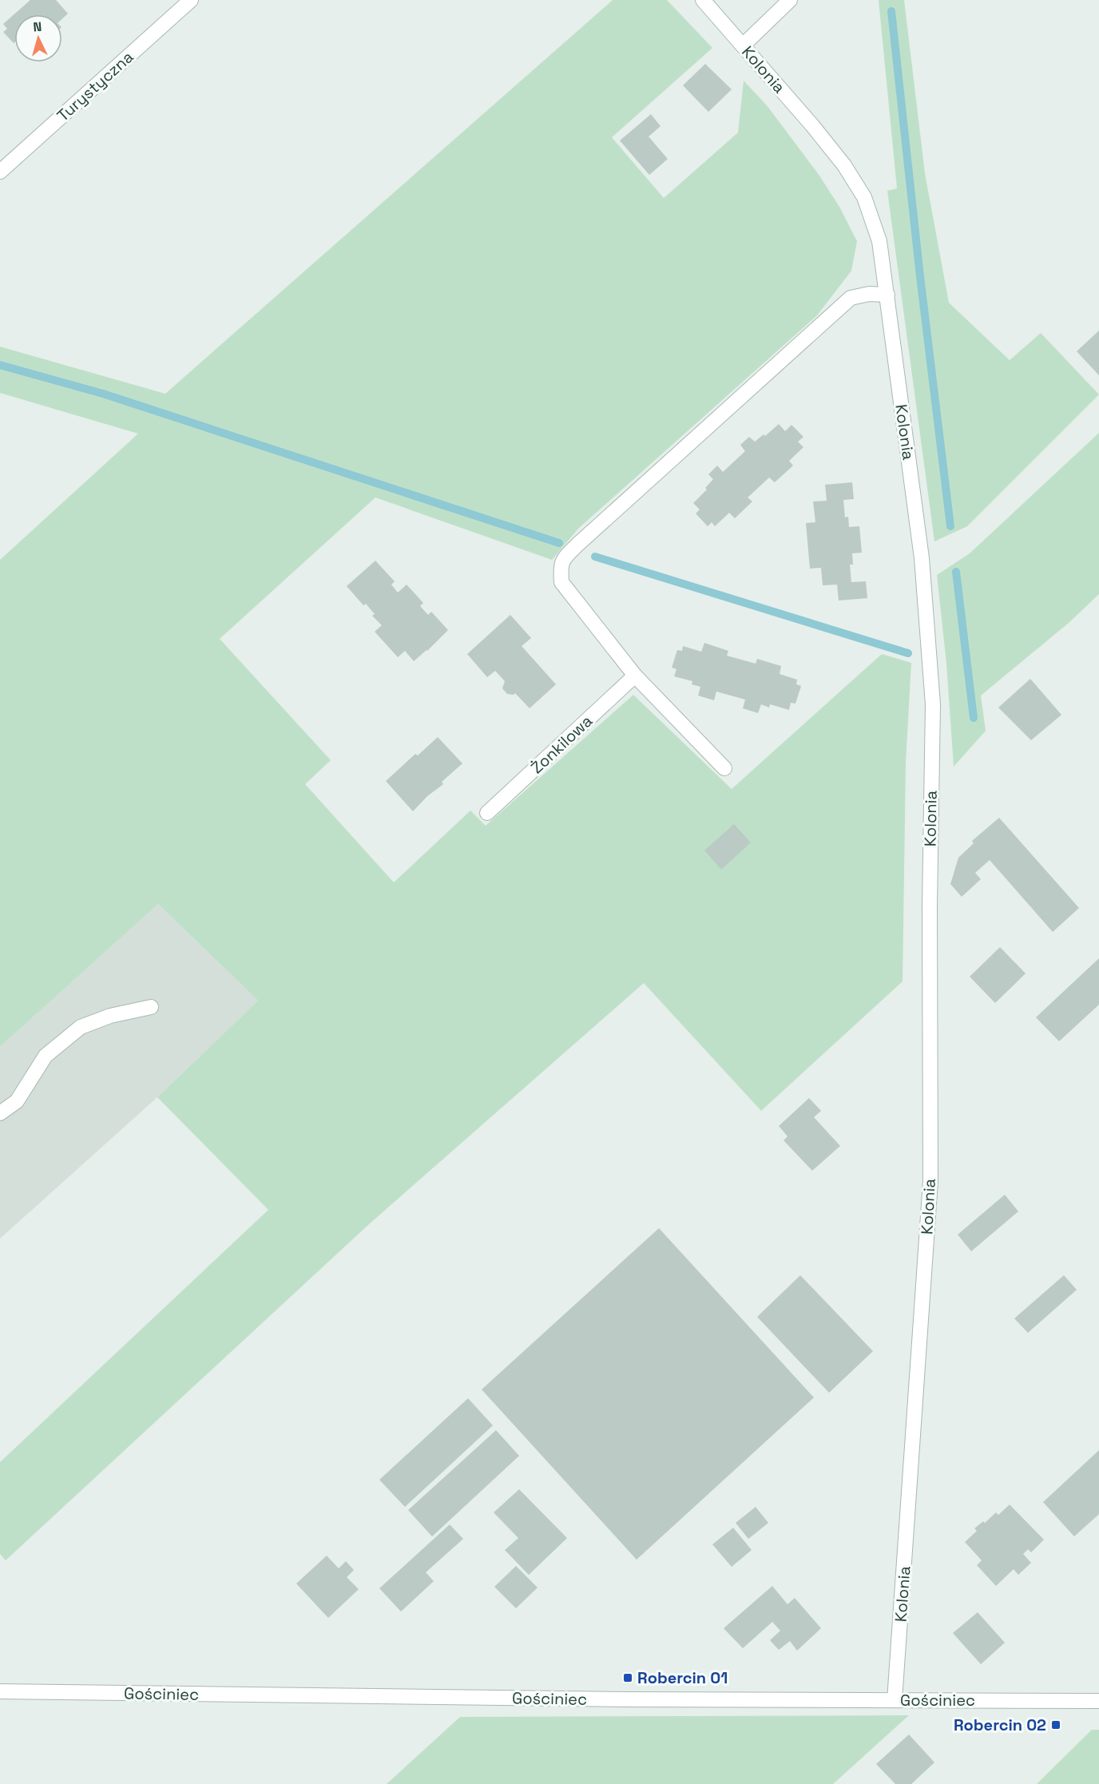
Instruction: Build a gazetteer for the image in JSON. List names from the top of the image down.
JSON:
{
  "streets": {
    "street": [
      "Kolonia",
      "Turystyczna",
      "Żonkilowa",
      "Gościniec"
    ]
  },
  "crossings": [
    ["Kolonia", "Gościniec"]
  ],
  "places": {
    "transit": ["Robercin 01", "Robercin 02"]
  },
  "north": "top"
}
